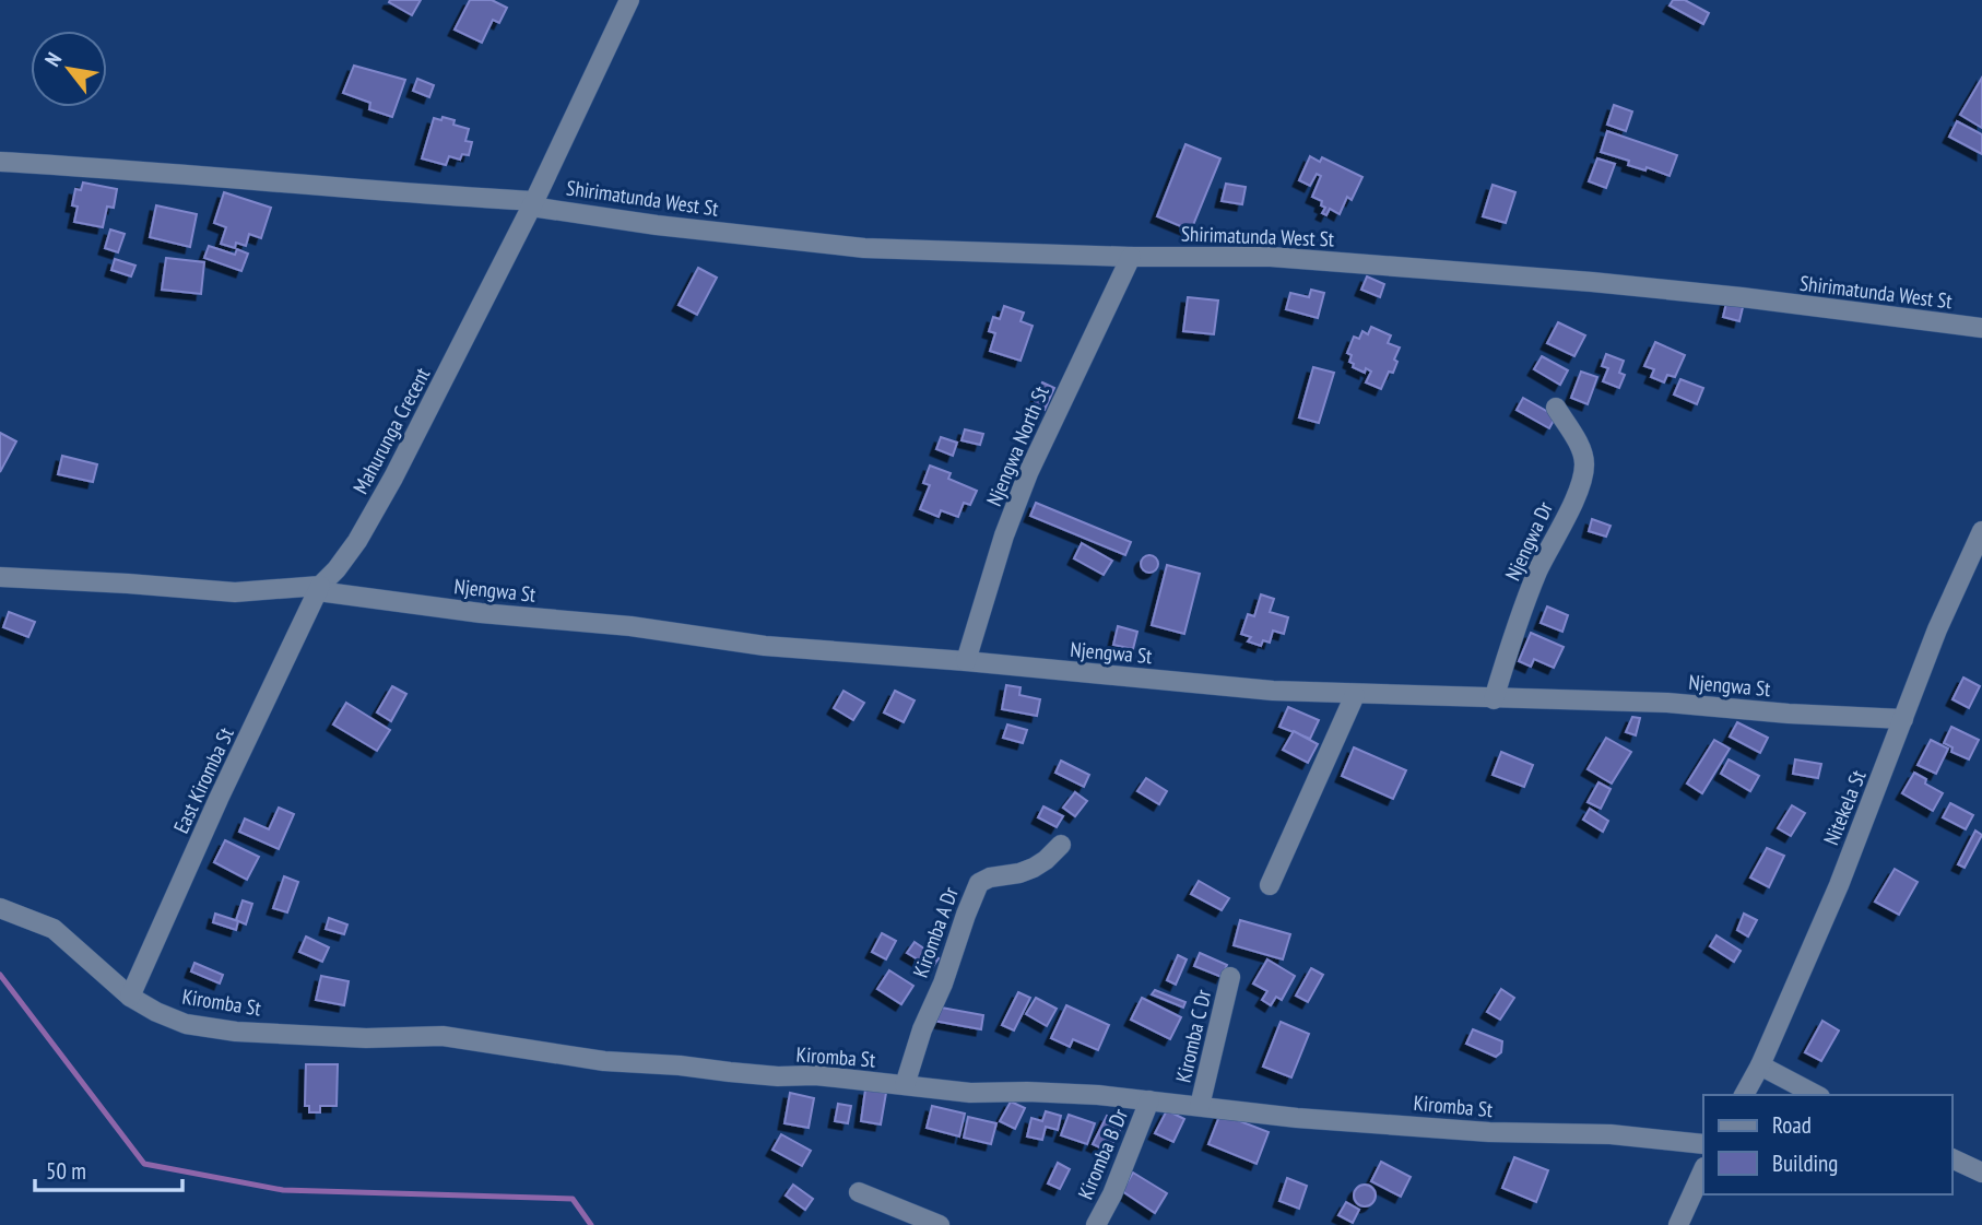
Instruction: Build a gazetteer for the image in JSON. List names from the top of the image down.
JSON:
{
  "streets": {
    "street": [
      "Shirimatunda West St",
      "Mahurunga Crecent",
      "Njengwa North St",
      "Njengwa Dr",
      "Njengwa St",
      "East Kiromba St",
      "Nitekela St",
      "Kiromba A Dr",
      "Kiromba St",
      "Kiromba C Dr",
      "Kiromba B Dr"
    ]
  },
  "crossings": [
    ["Shirimatunda West St", "Mahurunga Crecent"],
    ["Shirimatunda West St", "Njengwa North St"],
    ["Mahurunga Crecent", "Njengwa St"],
    ["Mahurunga Crecent", "East Kiromba St"],
    ["Njengwa North St", "Njengwa St"],
    ["Njengwa Dr", "Njengwa St"],
    ["Njengwa St", "East Kiromba St"],
    ["Njengwa St", "Nitekela St"],
    ["East Kiromba St", "Kiromba St"],
    ["Kiromba A Dr", "Kiromba St"],
    ["Kiromba St", "Kiromba C Dr"],
    ["Kiromba St", "Kiromba B Dr"]
  ],
  "legend": ["Road", "Building"],
  "scale_bar": "50 m",
  "north": "top left"
}
